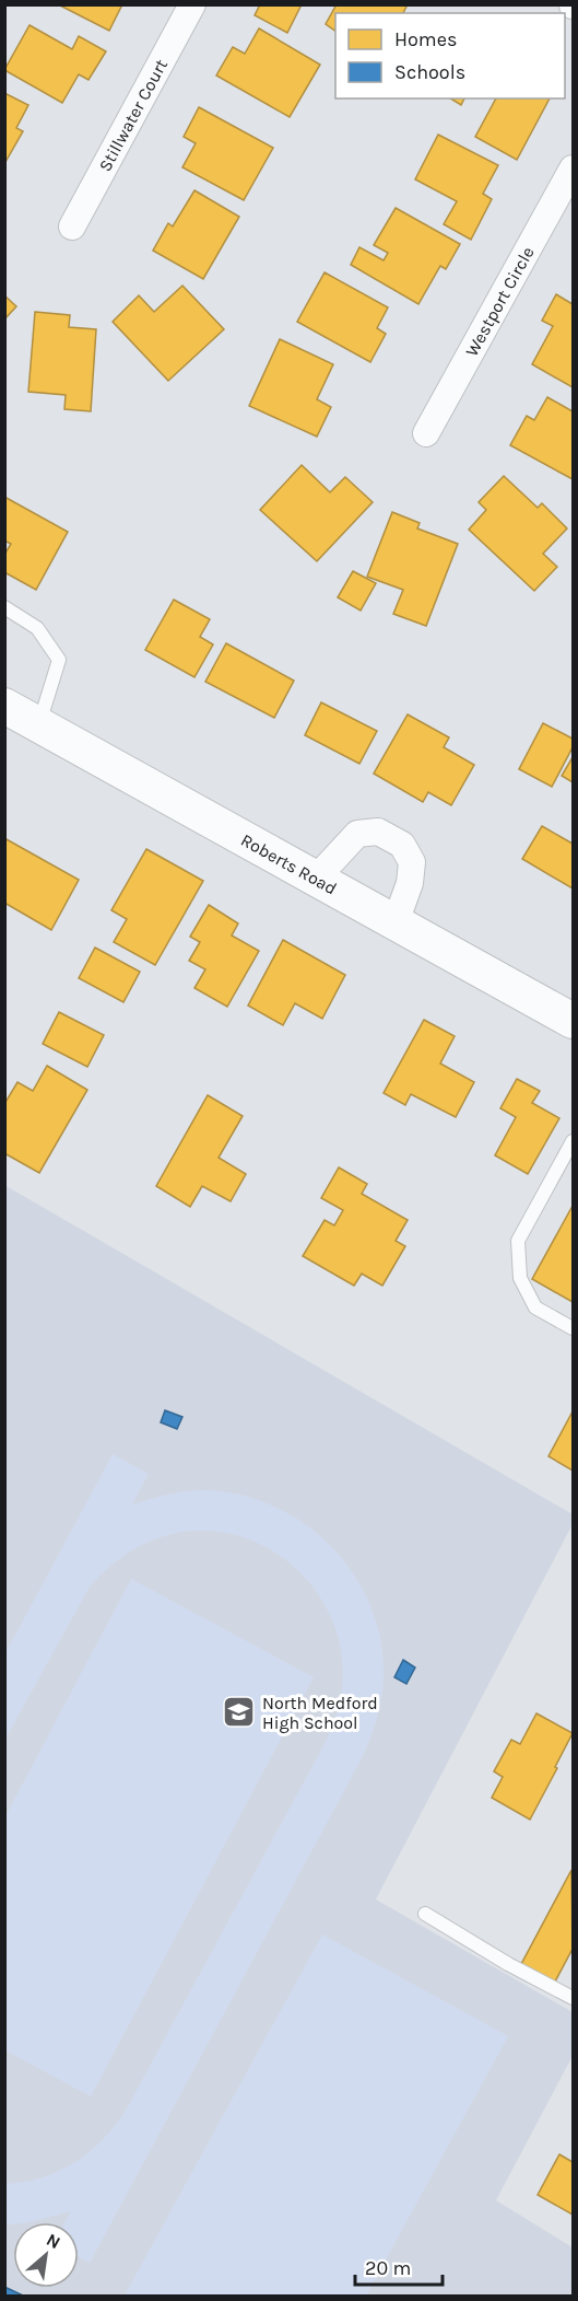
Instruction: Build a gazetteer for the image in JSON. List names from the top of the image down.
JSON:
{
  "streets": {
    "street": ["Stillwater Court", "Westport Circle", "Roberts Road"]
  },
  "places": {
    "school or university": ["North Medford High School"]
  },
  "legend": ["Homes", "Schools"],
  "scale_bar": "20 m",
  "north": "top right"
}
